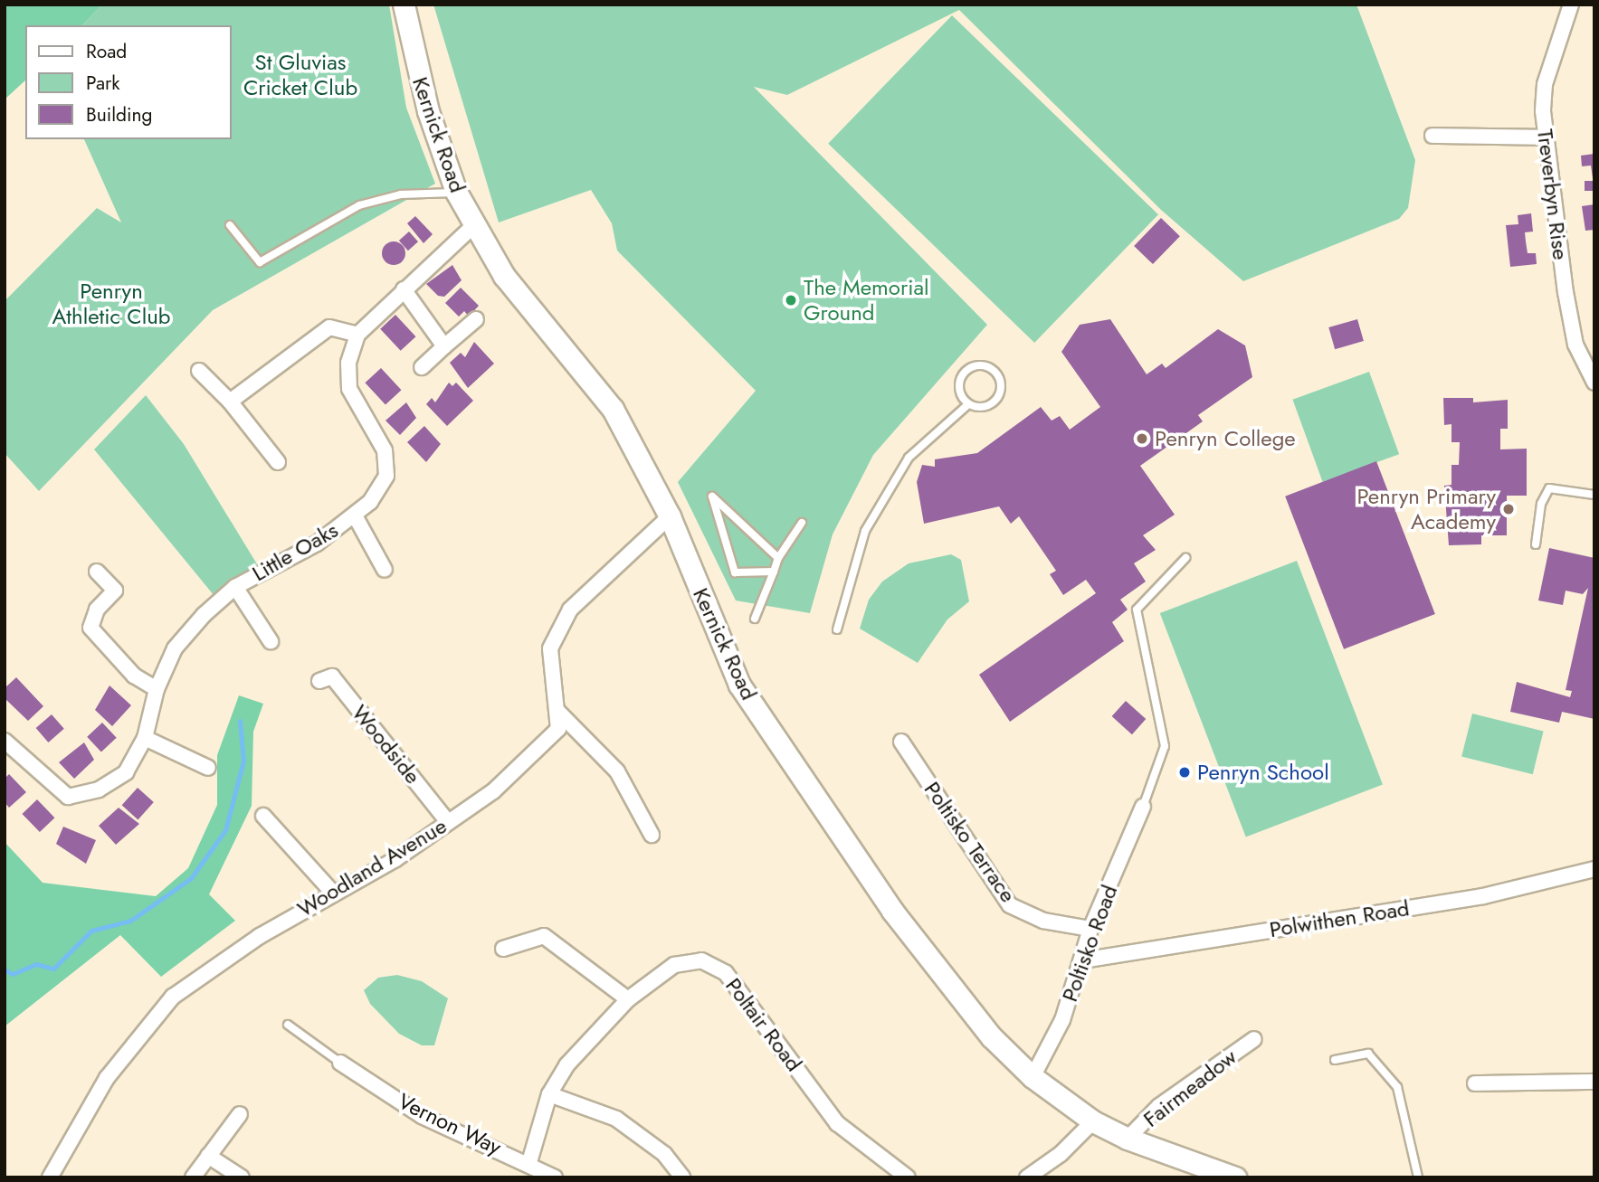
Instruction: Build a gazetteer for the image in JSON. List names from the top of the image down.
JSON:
{
  "streets": {
    "street": [
      "Kernick Road",
      "Treverbyn Rise",
      "Little Oaks",
      "Woodside",
      "Poltisko Terrace",
      "Woodland Avenue",
      "Polwithen Road",
      "Poltisko Road",
      "Poltair Road",
      "Fairmeadow",
      "Vernon Way"
    ]
  },
  "crossings": [
    ["Kernick Road", "Little Oaks"],
    ["Kernick Road", "Woodland Avenue"],
    ["Kernick Road", "Poltisko Road"],
    ["Kernick Road", "Fairmeadow"],
    ["Woodside", "Woodland Avenue"],
    ["Poltisko Terrace", "Poltisko Road"],
    ["Polwithen Road", "Poltisko Road"],
    ["Poltair Road", "Vernon Way"]
  ],
  "parks": ["St Gluvias Cricket Club", "Penryn Athletic Club"],
  "places": [
    "The Memorial Ground",
    "Penryn College",
    "Penryn Primary Academy",
    "Penryn School"
  ],
  "legend": ["Road", "Park", "Building"]
}
